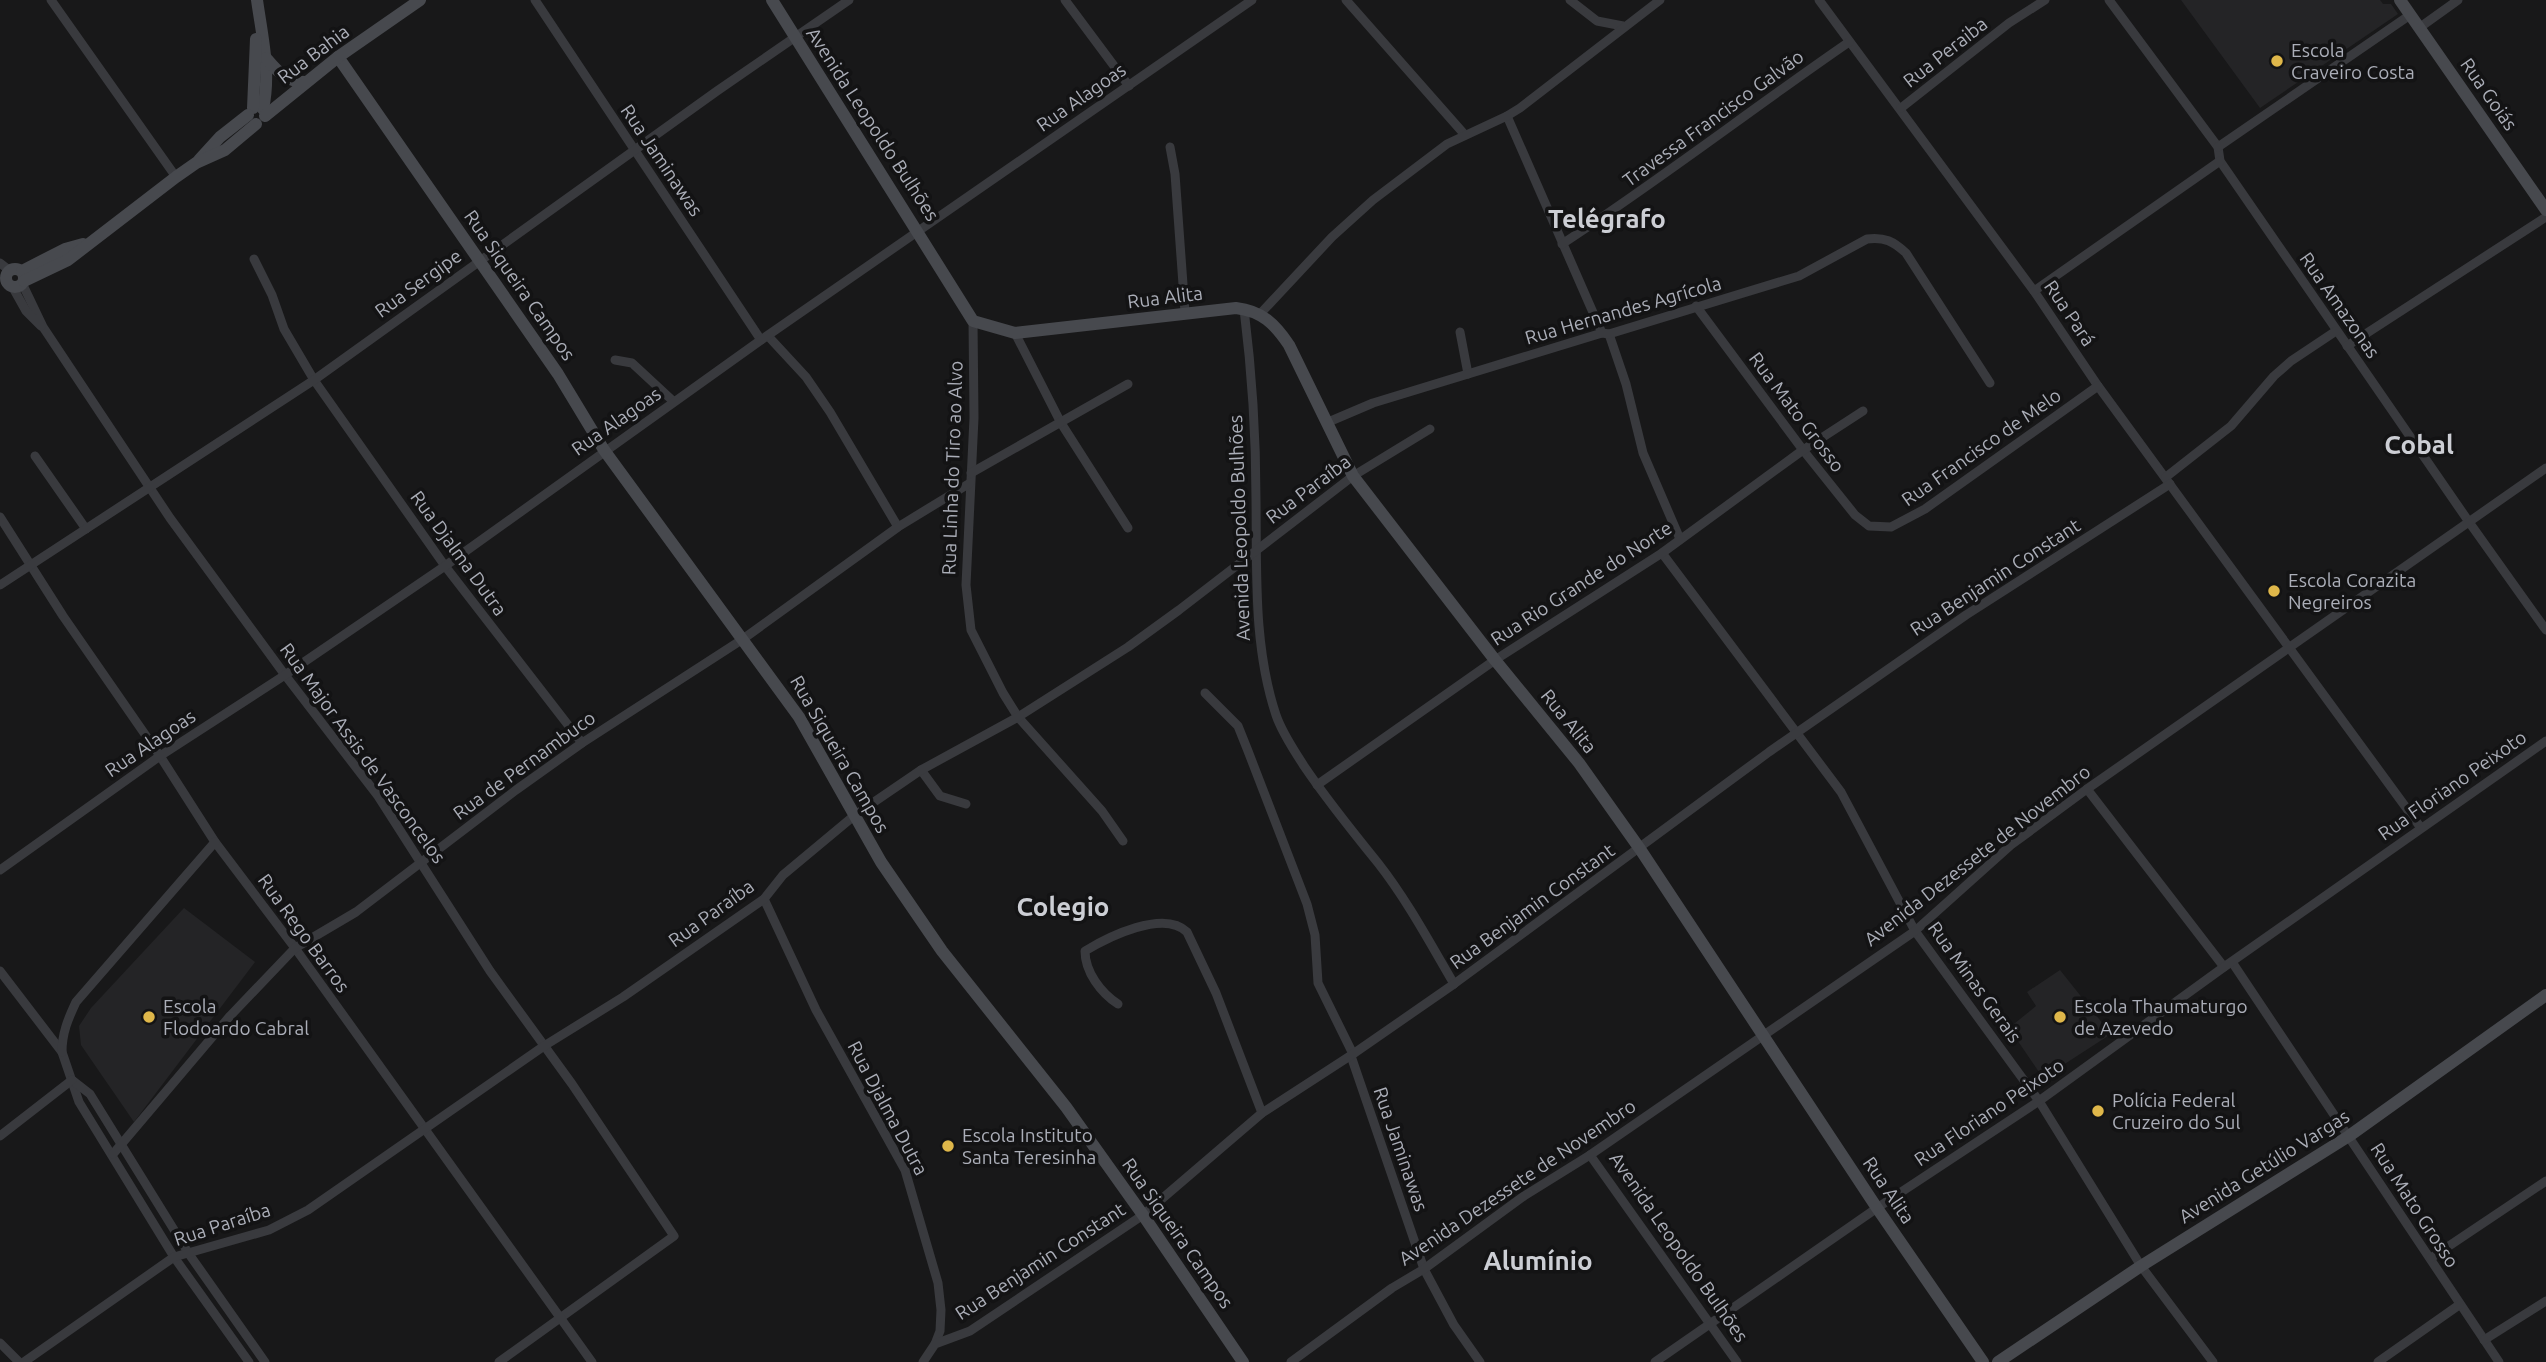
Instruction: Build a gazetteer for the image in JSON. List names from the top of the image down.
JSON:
{
  "streets": {
    "street": [
      "Rua Peraiba",
      "Rua Bahia",
      "Rua Goiás",
      "Rua Alagoas",
      "Travessa Francisco Galvão",
      "Avenida Leopoldo Bulhões",
      "Rua Jaminawas",
      "Rua Sergipe",
      "Rua Siqueira Campos",
      "Rua Alita",
      "Rua Amazonas",
      "Rua Hernandes Agrícola",
      "Rua Pará",
      "Rua Mato Grosso",
      "Rua Francisco de Melo",
      "Rua Linha do Tiro ao Alvo",
      "Rua Paraíba",
      "Rua Djalma Dutra",
      "Rua Benjamin Constant",
      "Rua Rio Grande do Norte",
      "Rua Major Assis de Vasconcelos",
      "Rua de Pernambuco",
      "Rua Floriano Peixoto",
      "Avenida Dezessete de Novembro",
      "Rua Rego Barros",
      "Rua Minas Gerais",
      "Avenida Getúlio Vargas"
    ]
  },
  "crossings": [
    ["Rua Peraiba", "Rua Pará"],
    ["Rua Bahia", "Rua Siqueira Campos"],
    ["Rua Bahia", "Rua Major Assis de Vasconcelos"],
    ["Rua Alagoas", "Avenida Leopoldo Bulhões"],
    ["Rua Alagoas", "Rua Jaminawas"],
    ["Rua Alagoas", "Rua Siqueira Campos"],
    ["Rua Alagoas", "Rua Djalma Dutra"],
    ["Rua Alagoas", "Rua Major Assis de Vasconcelos"],
    ["Rua Alagoas", "Rua Rego Barros"],
    ["Travessa Francisco Galvão", "Rua Pará"],
    ["Avenida Leopoldo Bulhões", "Rua Sergipe"],
    ["Avenida Leopoldo Bulhões", "Rua Alita"],
    ["Avenida Leopoldo Bulhões", "Rua Linha do Tiro ao Alvo"],
    ["Avenida Leopoldo Bulhões", "Rua Paraíba"],
    ["Avenida Leopoldo Bulhões", "Rua Benjamin Constant"],
    ["Avenida Leopoldo Bulhões", "Rua Rio Grande do Norte"],
    ["Avenida Leopoldo Bulhões", "Rua Floriano Peixoto"],
    ["Avenida Leopoldo Bulhões", "Avenida Dezessete de Novembro"],
    ["Rua Jaminawas", "Rua Sergipe"],
    ["Rua Jaminawas", "Rua Benjamin Constant"],
    ["Rua Jaminawas", "Rua de Pernambuco"],
    ["Rua Jaminawas", "Avenida Dezessete de Novembro"],
    ["Rua Sergipe", "Rua Siqueira Campos"],
    ["Rua Sergipe", "Rua Djalma Dutra"],
    ["Rua Sergipe", "Rua Major Assis de Vasconcelos"],
    ["Rua Sergipe", "Rua Rego Barros"],
    ["Rua Siqueira Campos", "Rua Paraíba"],
    ["Rua Siqueira Campos", "Rua Benjamin Constant"],
    ["Rua Siqueira Campos", "Rua de Pernambuco"],
    ["Rua Alita", "Rua Hernandes Agrícola"],
    ["Rua Alita", "Rua Paraíba"],
    ["Rua Alita", "Rua Benjamin Constant"],
    ["Rua Alita", "Rua Rio Grande do Norte"],
    ["Rua Alita", "Rua Floriano Peixoto"],
    ["Rua Alita", "Avenida Dezessete de Novembro"],
    ["Rua Amazonas", "Rua Benjamin Constant"],
    ["Rua Amazonas", "Avenida Dezessete de Novembro"],
    ["Rua Hernandes Agrícola", "Rua Mato Grosso"],
    ["Rua Pará", "Rua Francisco de Melo"],
    ["Rua Pará", "Rua Benjamin Constant"],
    ["Rua Pará", "Rua Floriano Peixoto"],
    ["Rua Pará", "Avenida Dezessete de Novembro"],
    ["Rua Mato Grosso", "Rua Francisco de Melo"],
    ["Rua Mato Grosso", "Rua Rio Grande do Norte"],
    ["Rua Mato Grosso", "Rua Floriano Peixoto"],
    ["Rua Mato Grosso", "Avenida Dezessete de Novembro"],
    ["Rua Mato Grosso", "Avenida Getúlio Vargas"],
    ["Rua Linha do Tiro ao Alvo", "Rua Paraíba"],
    ["Rua Linha do Tiro ao Alvo", "Rua de Pernambuco"],
    ["Rua Paraíba", "Rua Djalma Dutra"],
    ["Rua Paraíba", "Rua Major Assis de Vasconcelos"],
    ["Rua Paraíba", "Rua Rego Barros"],
    ["Rua Djalma Dutra", "Rua Benjamin Constant"],
    ["Rua Djalma Dutra", "Rua de Pernambuco"],
    ["Rua Benjamin Constant", "Rua Minas Gerais"],
    ["Rua Rio Grande do Norte", "Rua Minas Gerais"],
    ["Rua Major Assis de Vasconcelos", "Rua de Pernambuco"],
    ["Rua Major Assis de Vasconcelos", "Rua Rego Barros"],
    ["Rua de Pernambuco", "Rua Rego Barros"],
    ["Rua Floriano Peixoto", "Rua Minas Gerais"],
    ["Avenida Dezessete de Novembro", "Rua Minas Gerais"],
    ["Rua Minas Gerais", "Avenida Getúlio Vargas"]
  ],
  "districts": [
    "Telégrafo",
    "Cobal",
    "Colegio",
    "Alumínio"
  ],
  "places": [
    "Escola Craveiro Costa",
    "Escola Corazita Negreiros",
    "Escola Flodoardo Cabral",
    "Escola Thaumaturgo de Azevedo",
    "Polícia Federal Cruzeiro do Sul",
    "Escola Instituto Santa Teresinha"
  ]
}
